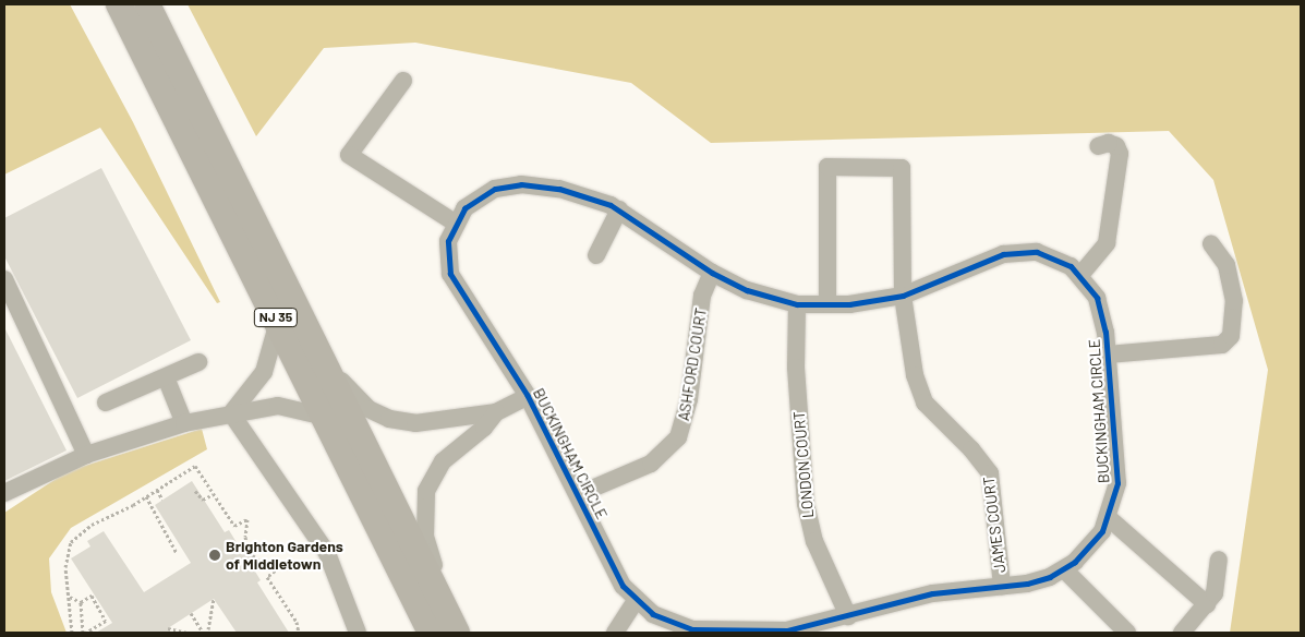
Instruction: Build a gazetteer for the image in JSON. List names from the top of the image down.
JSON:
{
  "streets": {
    "highway": ["NJ 35"],
    "street": [
      "ASHFORD COURT",
      "BUCKINGHAM CIRCLE",
      "LONDON COURT",
      "JAMES COURT"
    ]
  },
  "crossings": [
    ["NJ 35", "BUCKINGHAM CIRCLE"],
    ["ASHFORD COURT", "BUCKINGHAM CIRCLE"],
    ["BUCKINGHAM CIRCLE", "LONDON COURT"],
    ["BUCKINGHAM CIRCLE", "JAMES COURT"]
  ],
  "places": ["Brighton Gardens of Middletown"]
}
